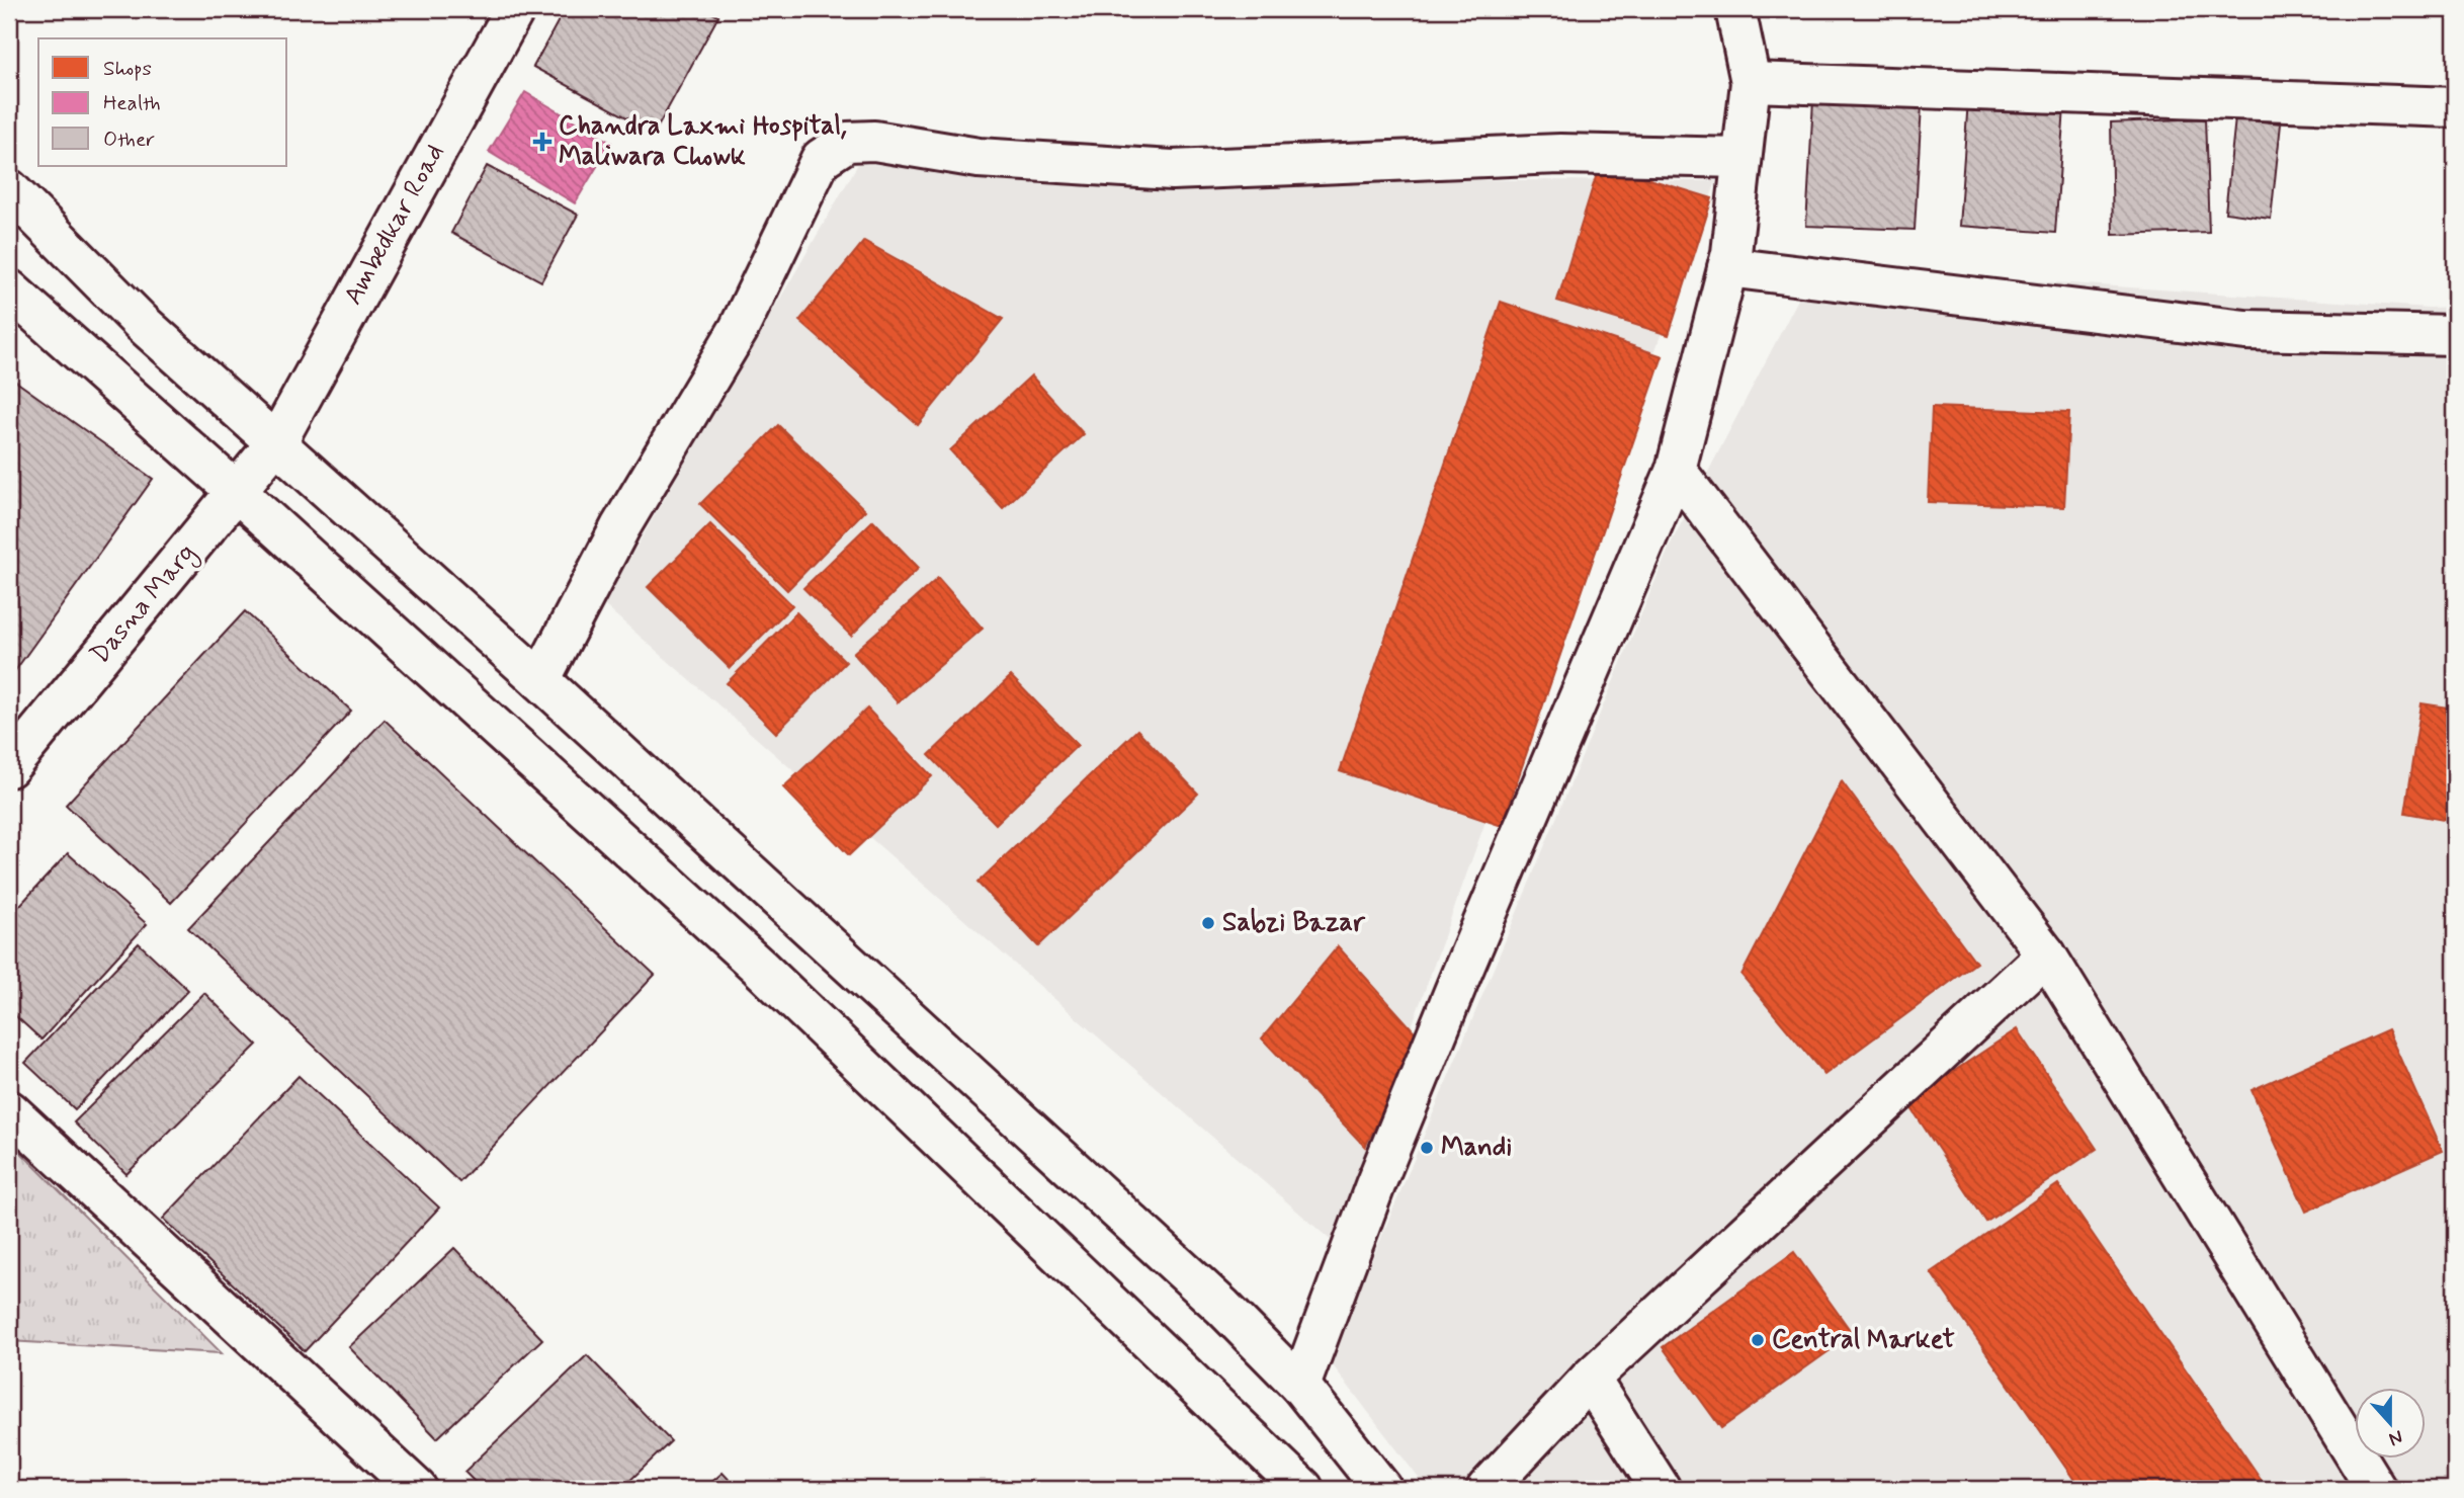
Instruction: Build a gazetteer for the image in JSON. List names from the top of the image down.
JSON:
{
  "streets": {
    "street": ["Ambedkar Road", "Dasna Marg"]
  },
  "crossings": [
    ["Ambedkar Road", "Dasna Marg"]
  ],
  "places": {
    "health": ["Chandra Laxmi Hospital, Maliwara Chowk"],
    "other": ["Sabzi Bazar", "Mandi", "Central Market"]
  },
  "legend": ["Shops", "Health", "Other"],
  "north": "bottom"
}
